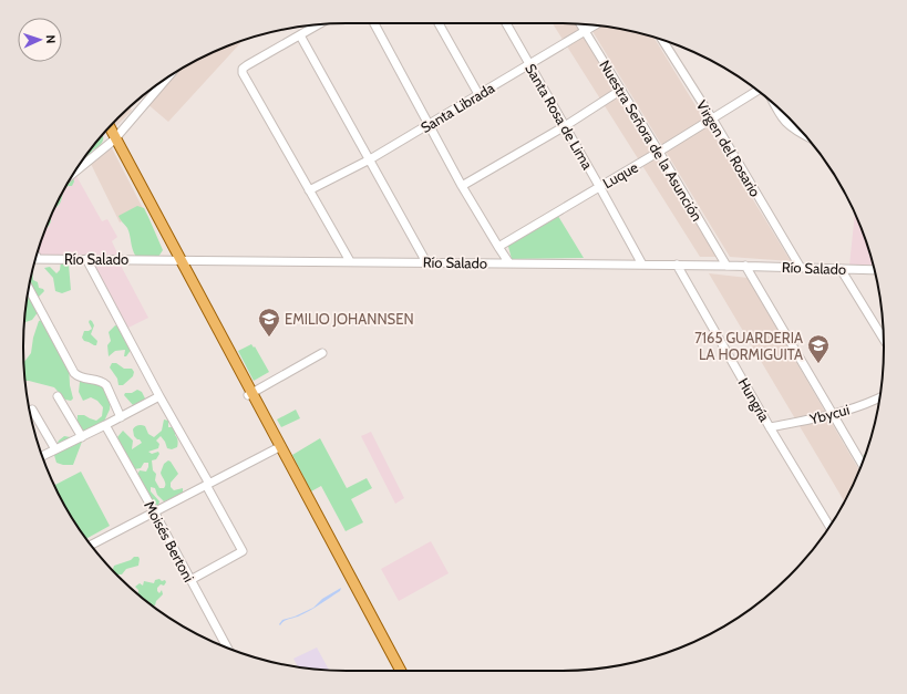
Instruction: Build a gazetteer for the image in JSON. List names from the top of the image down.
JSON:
{
  "streets": {
    "street": [
      "Santa Librada",
      "Santa Rosa de Lima",
      "Nuestra Señora de la Asunción",
      "Virgen del Rosario",
      "Luque",
      "Río Salado",
      "Hungría",
      "Ybycui",
      "Moisés Bertoni"
    ]
  },
  "crossings": [
    ["Santa Librada", "Santa Rosa de Lima"],
    ["Santa Librada", "Nuestra Señora de la Asunción"],
    ["Santa Rosa de Lima", "Luque"],
    ["Santa Rosa de Lima", "Río Salado"],
    ["Nuestra Señora de la Asunción", "Luque"],
    ["Nuestra Señora de la Asunción", "Río Salado"],
    ["Virgen del Rosario", "Luque"],
    ["Virgen del Rosario", "Río Salado"],
    ["Río Salado", "Hungría"],
    ["Hungría", "Ybycui"]
  ],
  "places": {
    "school or university": ["EMILIO JOHANNSEN", "7165 GUARDERIA LA HORMIGUITA"]
  },
  "north": "right"
}
